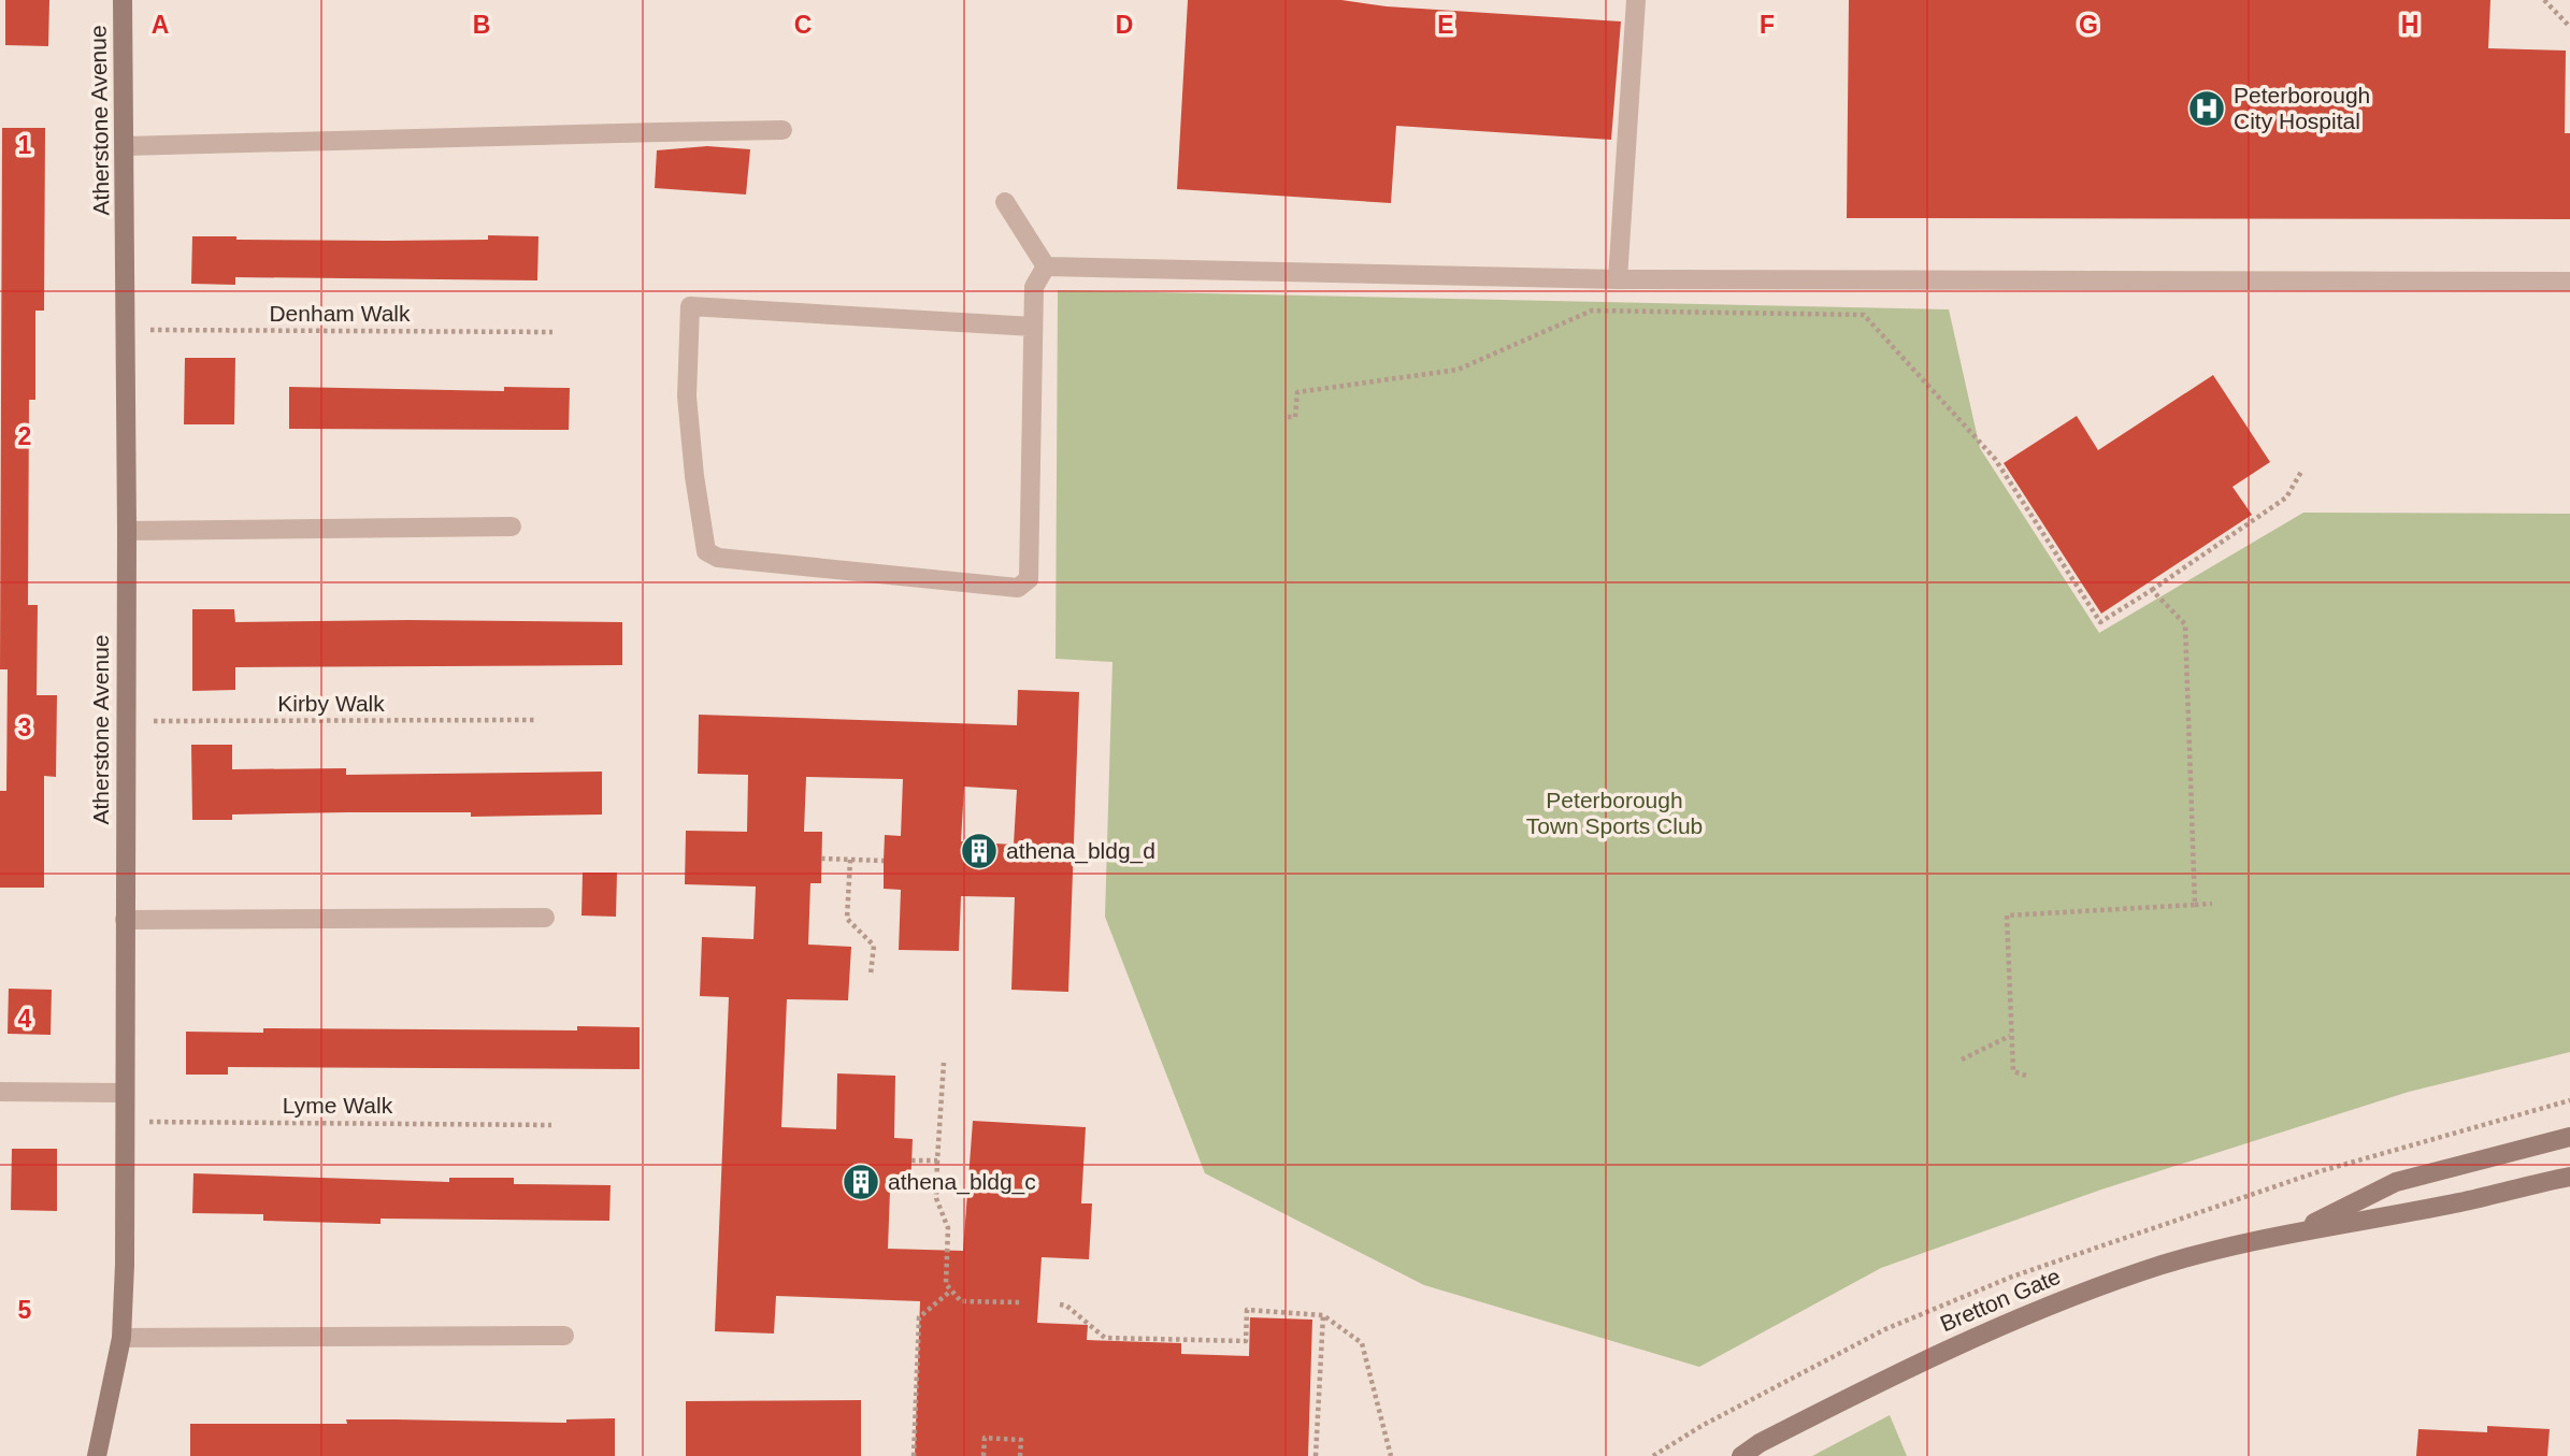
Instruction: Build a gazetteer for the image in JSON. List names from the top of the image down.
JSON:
{
  "streets": {
    "street": ["Atherstone Avenue", "Bretton Gate"],
    "path": ["Denham Walk", "Kirby Walk", "Lyme Walk"]
  },
  "crossings": [
    ["Atherstone Avenue", "Denham Walk"],
    ["Atherstone Avenue", "Kirby Walk"],
    ["Atherstone Avenue", "Lyme Walk"]
  ],
  "parks": ["Peterborough Town Sports Club"],
  "places": {
    "hospital": ["Peterborough City Hospital"],
    "building": ["athena_bldg_d", "athena_bldg_c"]
  },
  "grid": {
    "columns": [
      "A",
      "B",
      "C",
      "D",
      "E",
      "F",
      "G",
      "H"
    ],
    "rows": [
      "1",
      "2",
      "3",
      "4",
      "5"
    ]
  }
}
